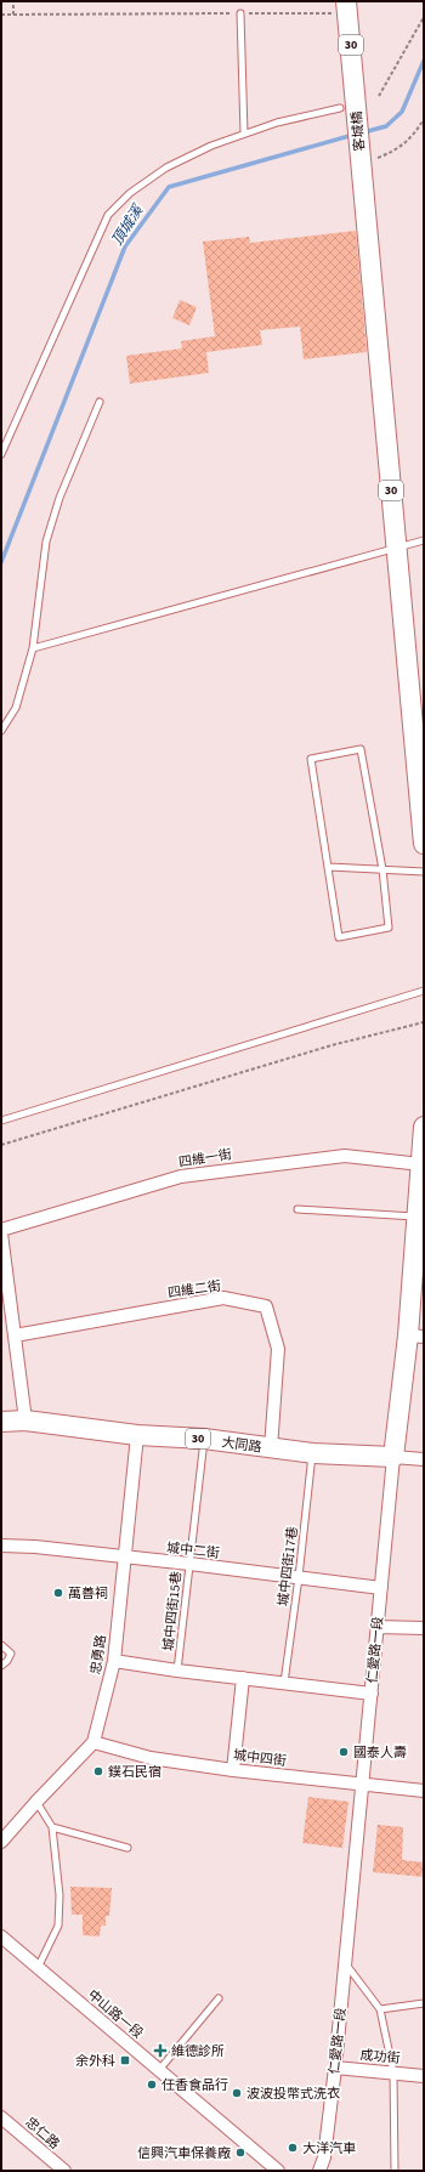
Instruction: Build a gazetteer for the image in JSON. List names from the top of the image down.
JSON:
{
  "streets": {
    "main road": [
      "30",
      "客城橋",
      "大同路",
      "仁愛路一段"
    ],
    "street": [
      "四維一街",
      "四維二街",
      "城中二街",
      "忠勇路",
      "城中四街",
      "中山路一段",
      "成功街",
      "忠仁路"
    ],
    "lane": ["城中四街17巷", "城中四街15巷"]
  },
  "crossings": [
    ["30", "客城橋"],
    ["四維一街", "仁愛路一段"],
    ["四維二街", "大同路"],
    ["大同路", "城中四街17巷"],
    ["大同路", "城中四街15巷"],
    ["大同路", "仁愛路一段"],
    ["大同路", "忠勇路"],
    ["城中二街", "城中四街17巷"],
    ["城中二街", "城中四街15巷"],
    ["城中二街", "仁愛路一段"],
    ["城中二街", "忠勇路"],
    ["仁愛路一段", "城中四街"],
    ["仁愛路一段", "成功街"],
    ["忠勇路", "城中四街"]
  ],
  "water": ["頂城溪"],
  "places": {
    "other": [
      "萬善祠",
      "國泰人壽",
      "鏷石民宿",
      "任香食品行",
      "波波投幣式洗衣",
      "大洋汽車",
      "信興汽車保養廠"
    ],
    "health": ["維德診所"],
    "transit": ["余外科"]
  }
}
